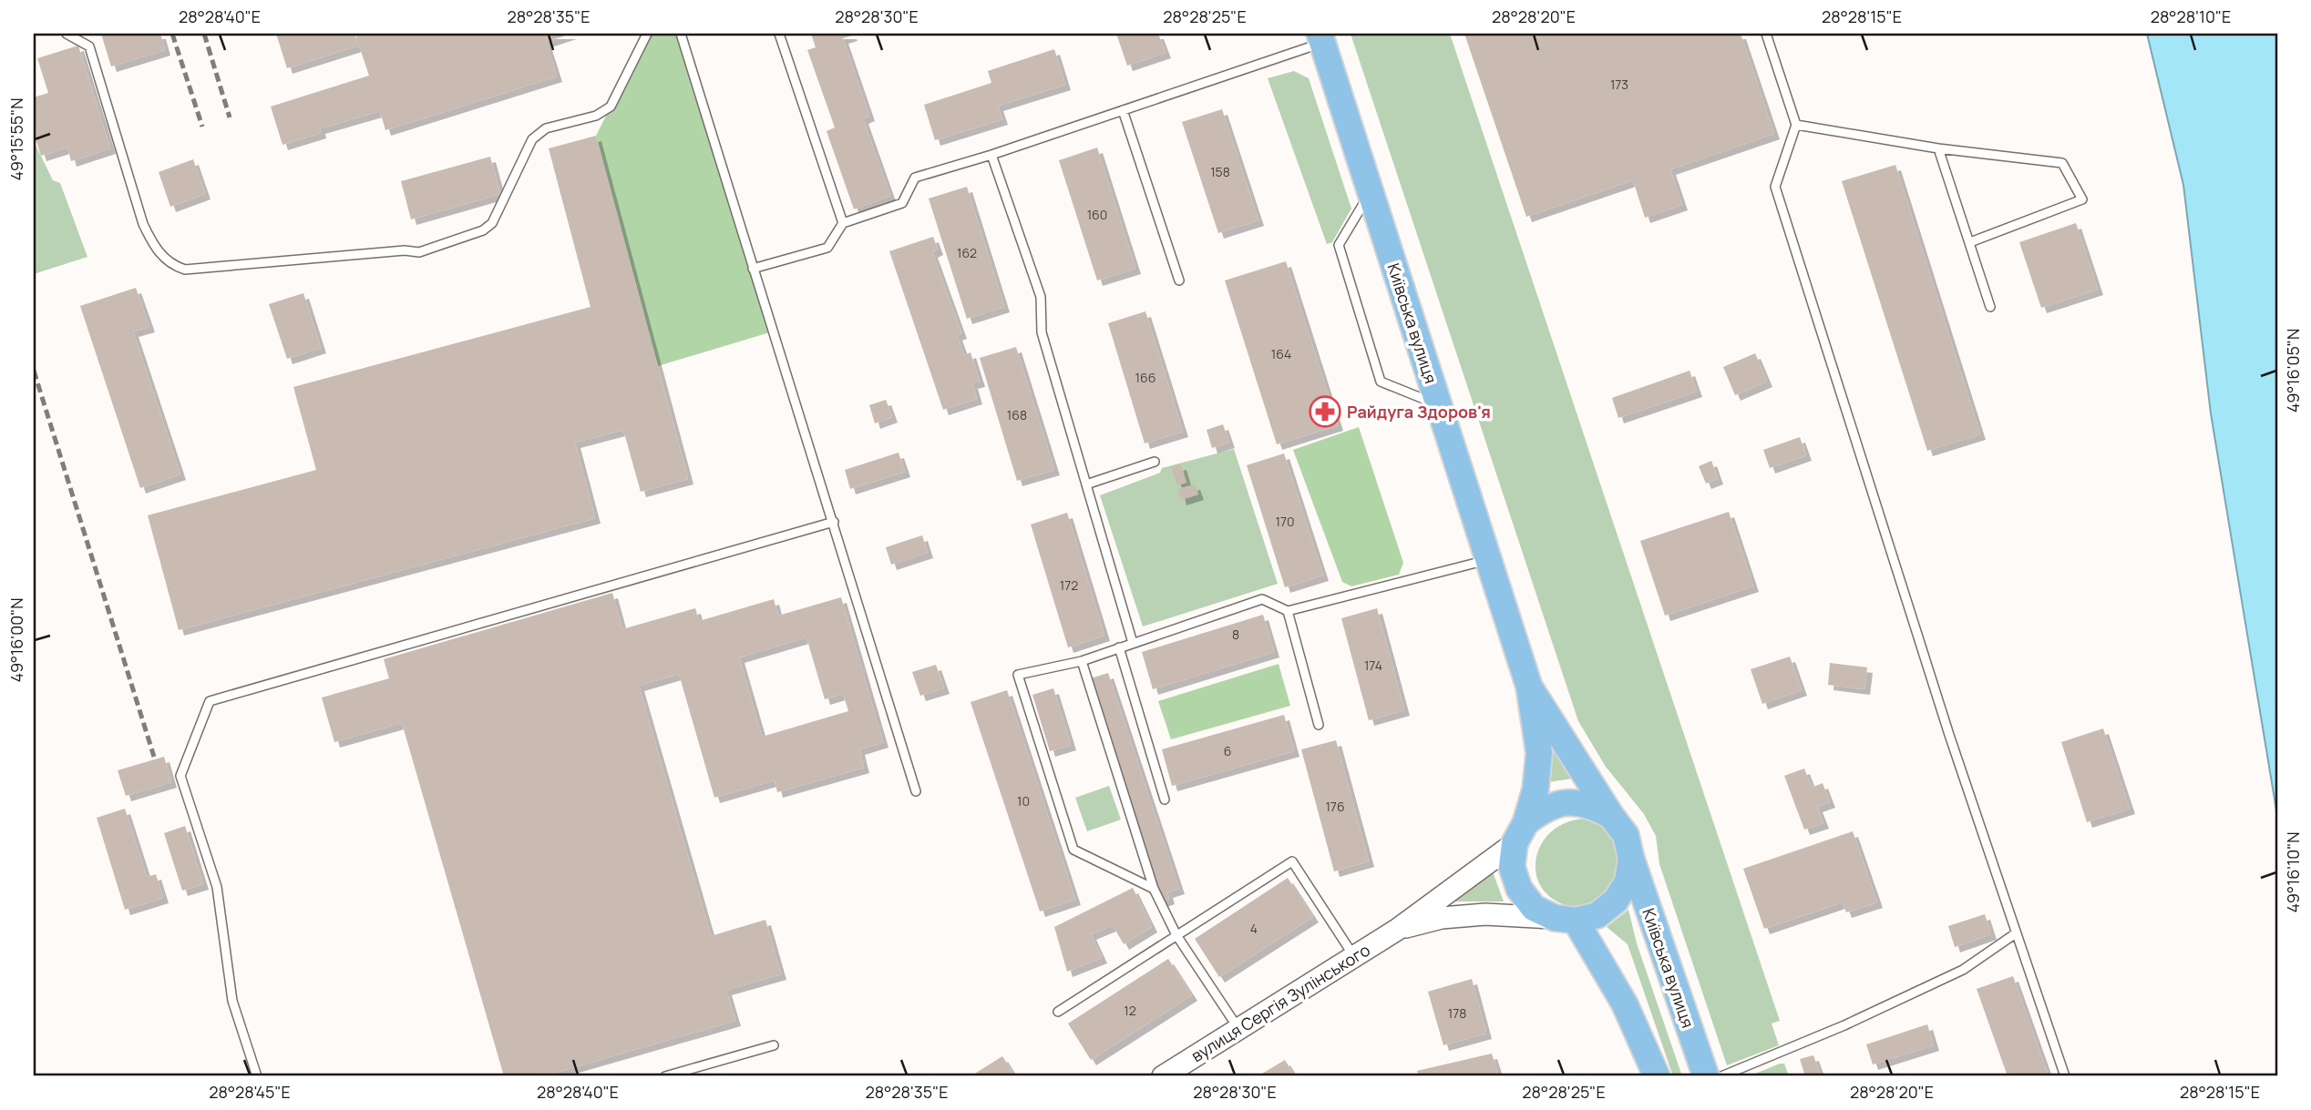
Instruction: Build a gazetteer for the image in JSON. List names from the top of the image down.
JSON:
{
  "streets": {
    "main road": ["Київська вулиця"],
    "street": ["вулиця Сергія Зулінського"]
  },
  "places": {
    "pharmacy": ["Райдуга Здоров'я"]
  },
  "house_numbers": [
    "173",
    "158",
    "160",
    "162",
    "164",
    "166",
    "168",
    "170",
    "172",
    "8",
    "174",
    "6",
    "10",
    "176",
    "4",
    "12",
    "178"
  ],
  "coordinates": [
    "28°28'40\"E",
    "28°28'35\"E",
    "28°28'30\"E",
    "28°28'25\"E",
    "28°28'20\"E",
    "28°28'15\"E",
    "28°28'10\"E",
    "49°15'55\"N",
    "49°16'05\"N",
    "49°16'00\"N",
    "49°16'10\"N",
    "28°28'45\"E"
  ]
}
